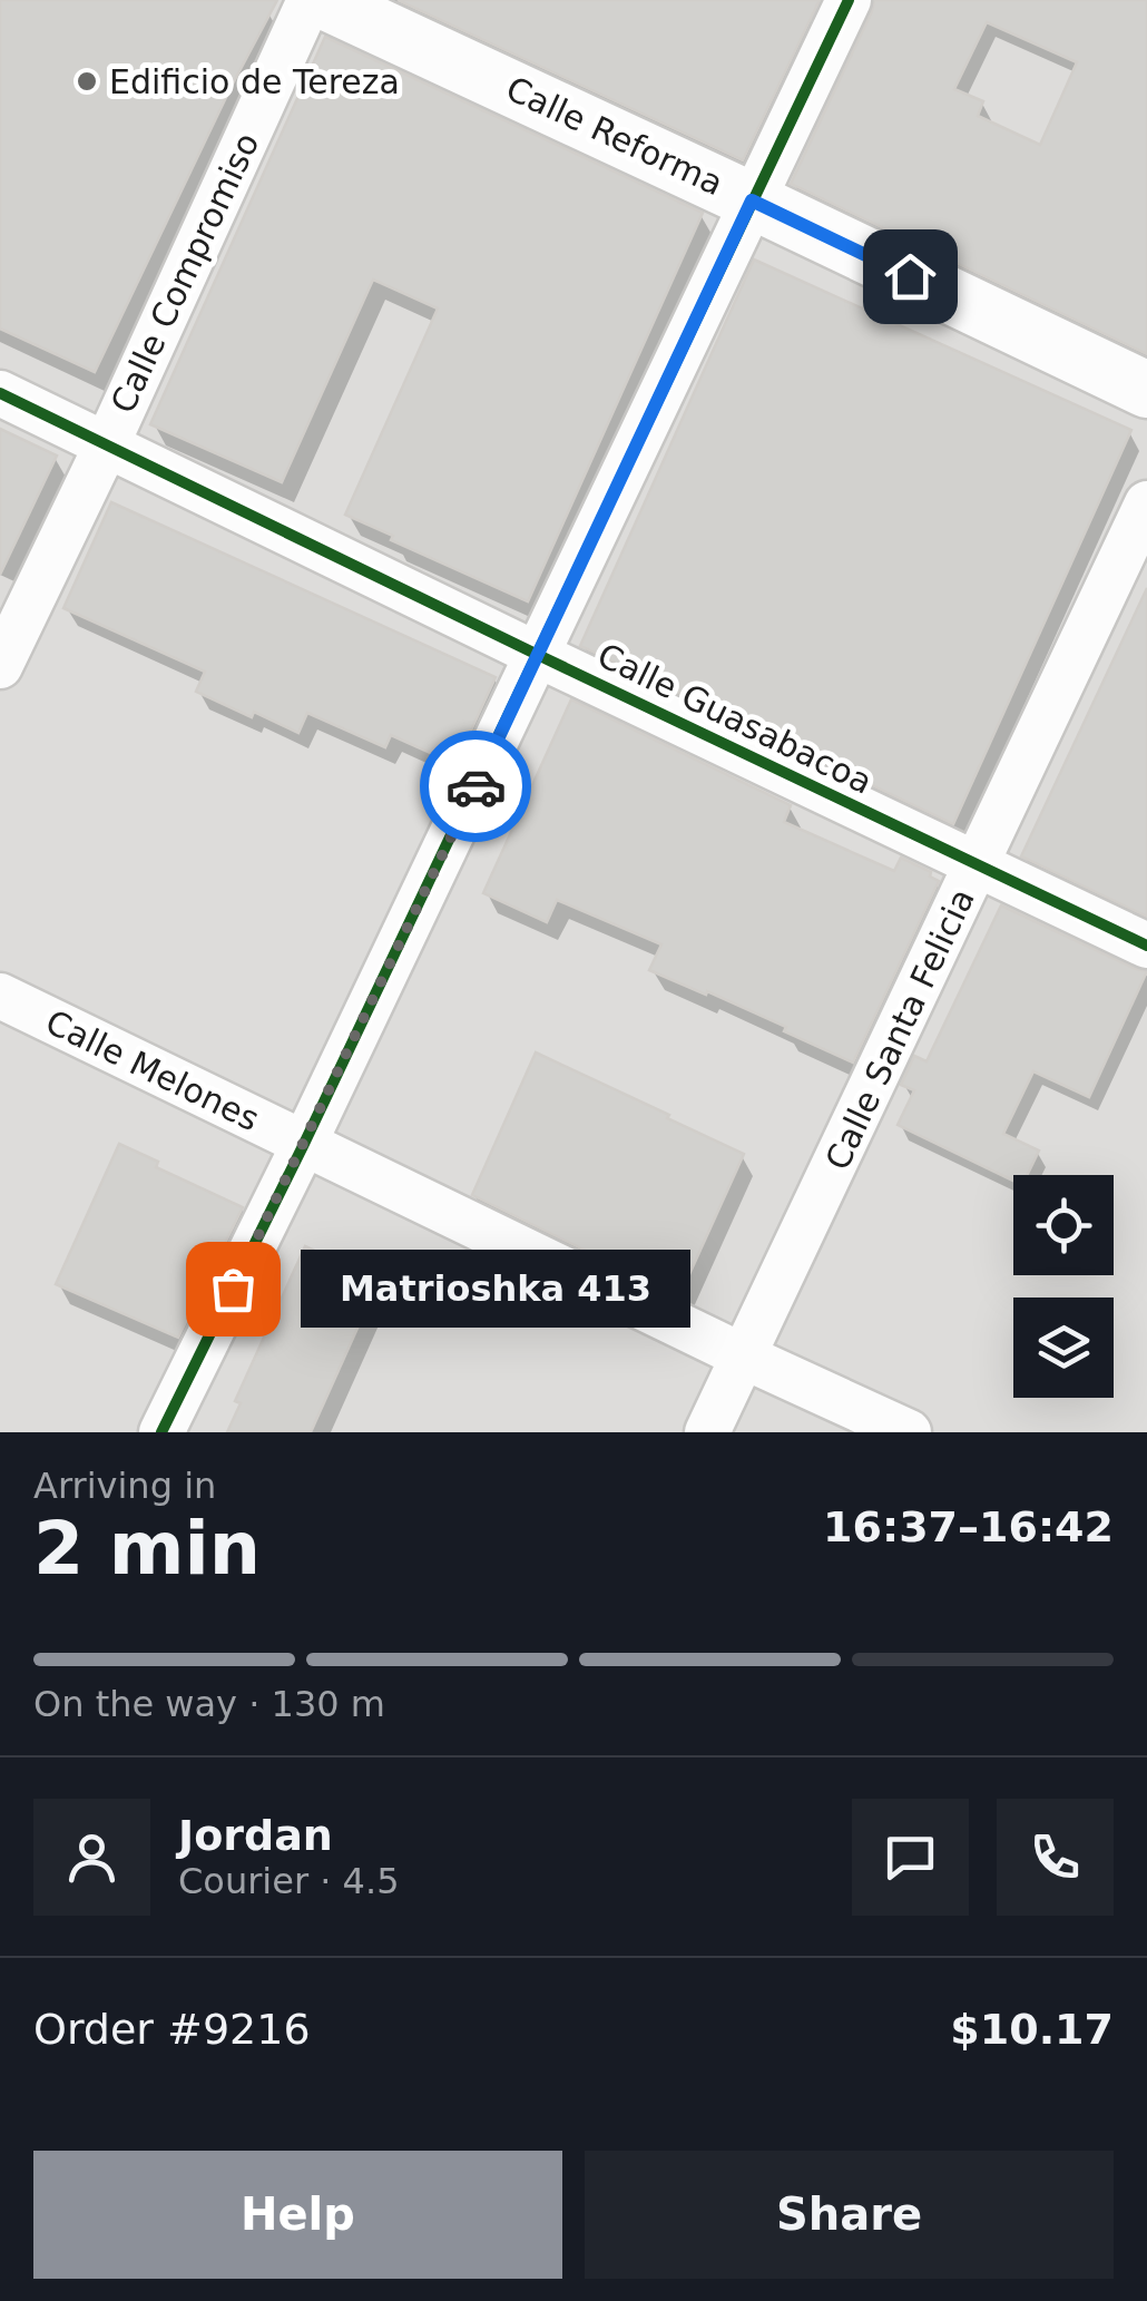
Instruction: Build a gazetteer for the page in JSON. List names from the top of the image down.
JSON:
{
  "streets": {
    "street": [
      "Calle Reforma",
      "Calle Compromiso",
      "Calle Guasabacoa",
      "Calle Santa Felicia",
      "Calle Melones"
    ]
  },
  "crossings": [
    ["Calle Compromiso", "Calle Guasabacoa"],
    ["Calle Guasabacoa", "Calle Santa Felicia"],
    ["Calle Santa Felicia", "Calle Melones"]
  ],
  "places": ["Edificio de Tereza", "Matrioshka 413"],
  "page": {
    "bubble": "Matrioshka 413",
    "heading": ["2 min", "Arriving in", "16:37–16:42"],
    "panel": [
      "Jordan",
      "Courier · 4.5",
      "Order #9216",
      "$10.17"
    ],
    "bar": "On the way · 130 m",
    "buttons": ["Help", "Share"]
  }
}
